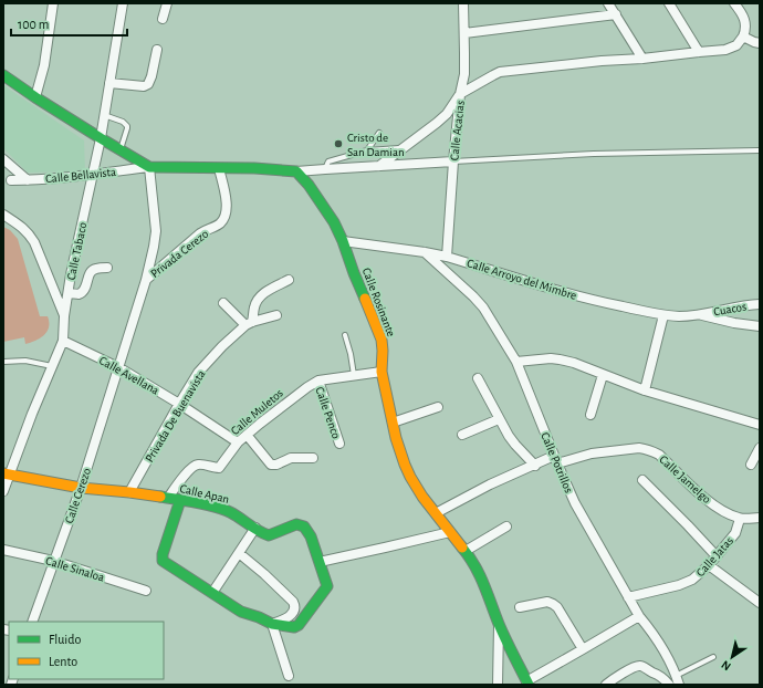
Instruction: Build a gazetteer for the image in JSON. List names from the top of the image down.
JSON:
{
  "streets": {
    "street": [
      "Calle Acacias",
      "Calle Bellavista",
      "Calle Tabaco",
      "Privada Cerezo",
      "Calle Arroyo del Mimbre",
      "Calle Rosinante",
      "Cuacos",
      "Calle Avellana",
      "Calle Muletos",
      "Calle Penco",
      "Privada De Buenavista",
      "Calle Potrillos",
      "Calle Jamelgo",
      "Calle Apan",
      "Calle Cerezo",
      "Calle Jatas",
      "Calle Sinaloa"
    ]
  },
  "crossings": [
    ["Calle Acacias", "Calle Arroyo del Mimbre"],
    ["Calle Bellavista", "Calle Tabaco"],
    ["Calle Tabaco", "Calle Avellana"],
    ["Calle Tabaco", "Calle Apan"],
    ["Privada Cerezo", "Calle Avellana"],
    ["Privada Cerezo", "Calle Cerezo"],
    ["Calle Arroyo del Mimbre", "Calle Rosinante"],
    ["Calle Arroyo del Mimbre", "Cuacos"],
    ["Calle Arroyo del Mimbre", "Calle Potrillos"],
    ["Calle Rosinante", "Calle Muletos"],
    ["Calle Rosinante", "Calle Jamelgo"],
    ["Calle Avellana", "Calle Muletos"],
    ["Calle Avellana", "Privada De Buenavista"],
    ["Calle Avellana", "Calle Cerezo"],
    ["Calle Muletos", "Calle Penco"],
    ["Calle Muletos", "Calle Apan"],
    ["Privada De Buenavista", "Calle Apan"],
    ["Calle Potrillos", "Calle Jamelgo"],
    ["Calle Potrillos", "Calle Jatas"],
    ["Calle Jamelgo", "Calle Jatas"],
    ["Calle Apan", "Calle Cerezo"],
    ["Calle Cerezo", "Calle Sinaloa"]
  ],
  "places": ["Cristo de San Damian"],
  "legend": ["Fluido", "Lento"],
  "scale_bar": "100 m",
  "north": "bottom left"
}
